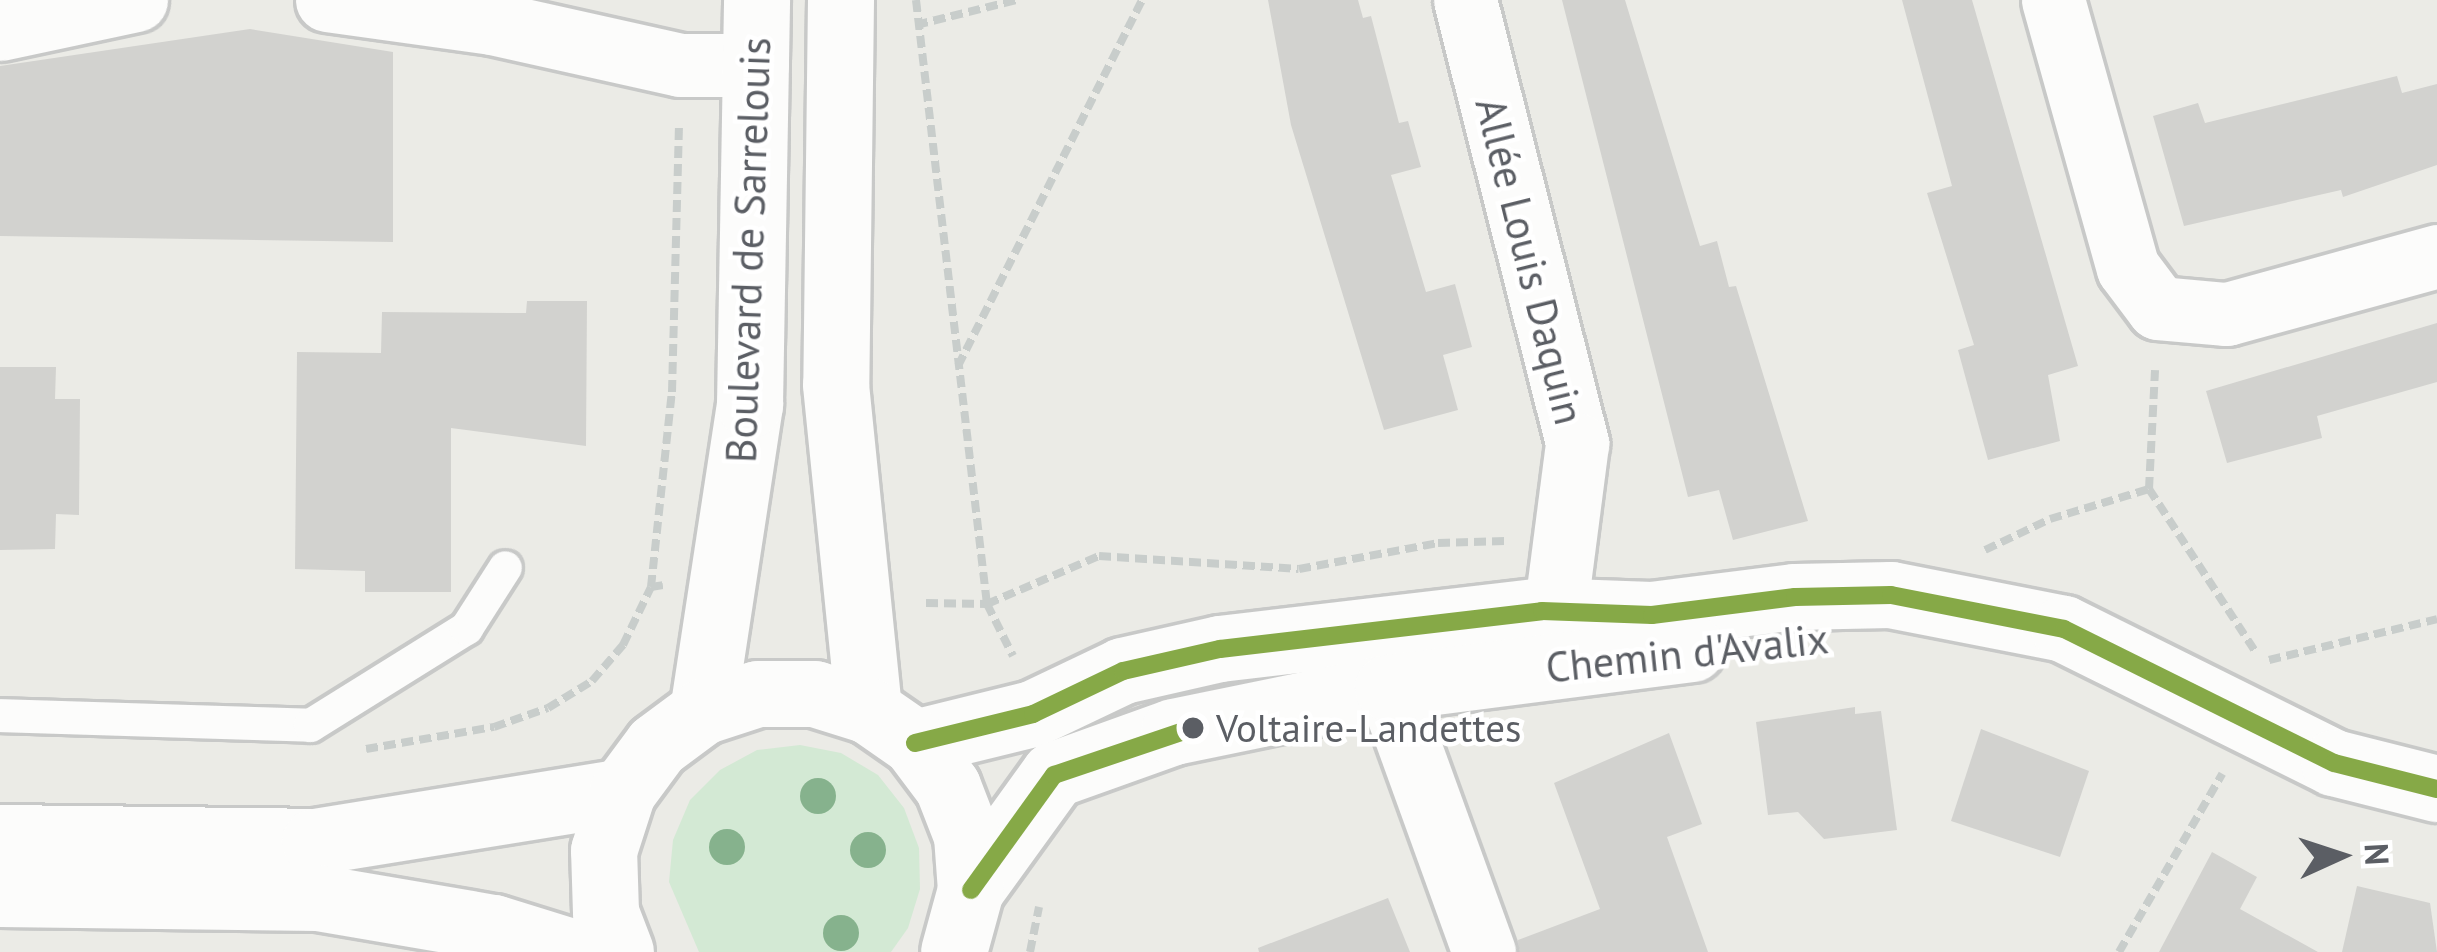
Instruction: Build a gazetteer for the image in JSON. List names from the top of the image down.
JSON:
{
  "streets": {
    "street": ["Boulevard de Sarrelouis", "Allée Louis Daquin", "Chemin d'Avalix"]
  },
  "crossings": [
    ["Boulevard de Sarrelouis", "Chemin d'Avalix"],
    ["Allée Louis Daquin", "Chemin d'Avalix"]
  ],
  "places": ["Voltaire-Landettes"],
  "north": "right"
}
